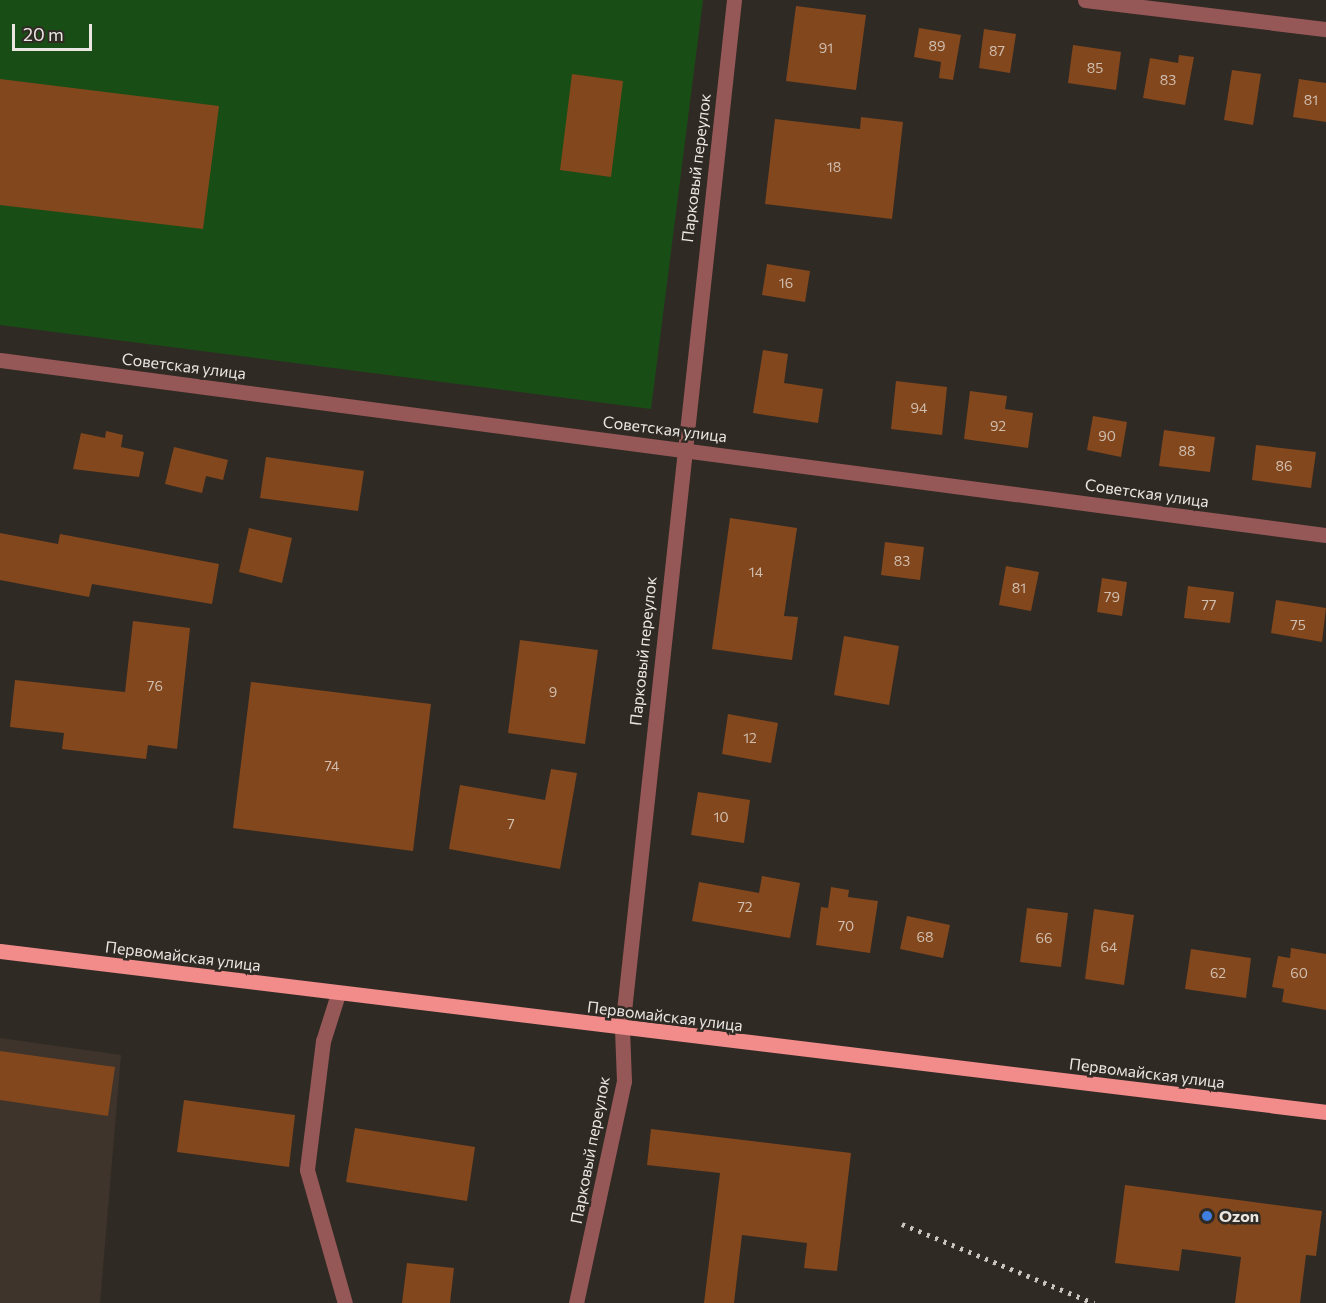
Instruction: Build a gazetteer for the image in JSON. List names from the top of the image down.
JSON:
{
  "streets": {
    "main road": ["Первомайская улица"],
    "street": ["Парковый переулок", "Советская улица"]
  },
  "crossings": [
    ["Парковый переулок", "Советская улица"],
    ["Парковый переулок", "Первомайская улица"]
  ],
  "places": ["Ozon"],
  "house_numbers": [
    "89",
    "91",
    "87",
    "85",
    "83",
    "81",
    "18",
    "16",
    "94",
    "92",
    "90",
    "88",
    "86",
    "83",
    "14",
    "81",
    "79",
    "77",
    "75",
    "76",
    "9",
    "12",
    "74",
    "10",
    "7",
    "72",
    "70",
    "68",
    "66",
    "64",
    "62",
    "60"
  ],
  "scale_bar": "20 m"
}
